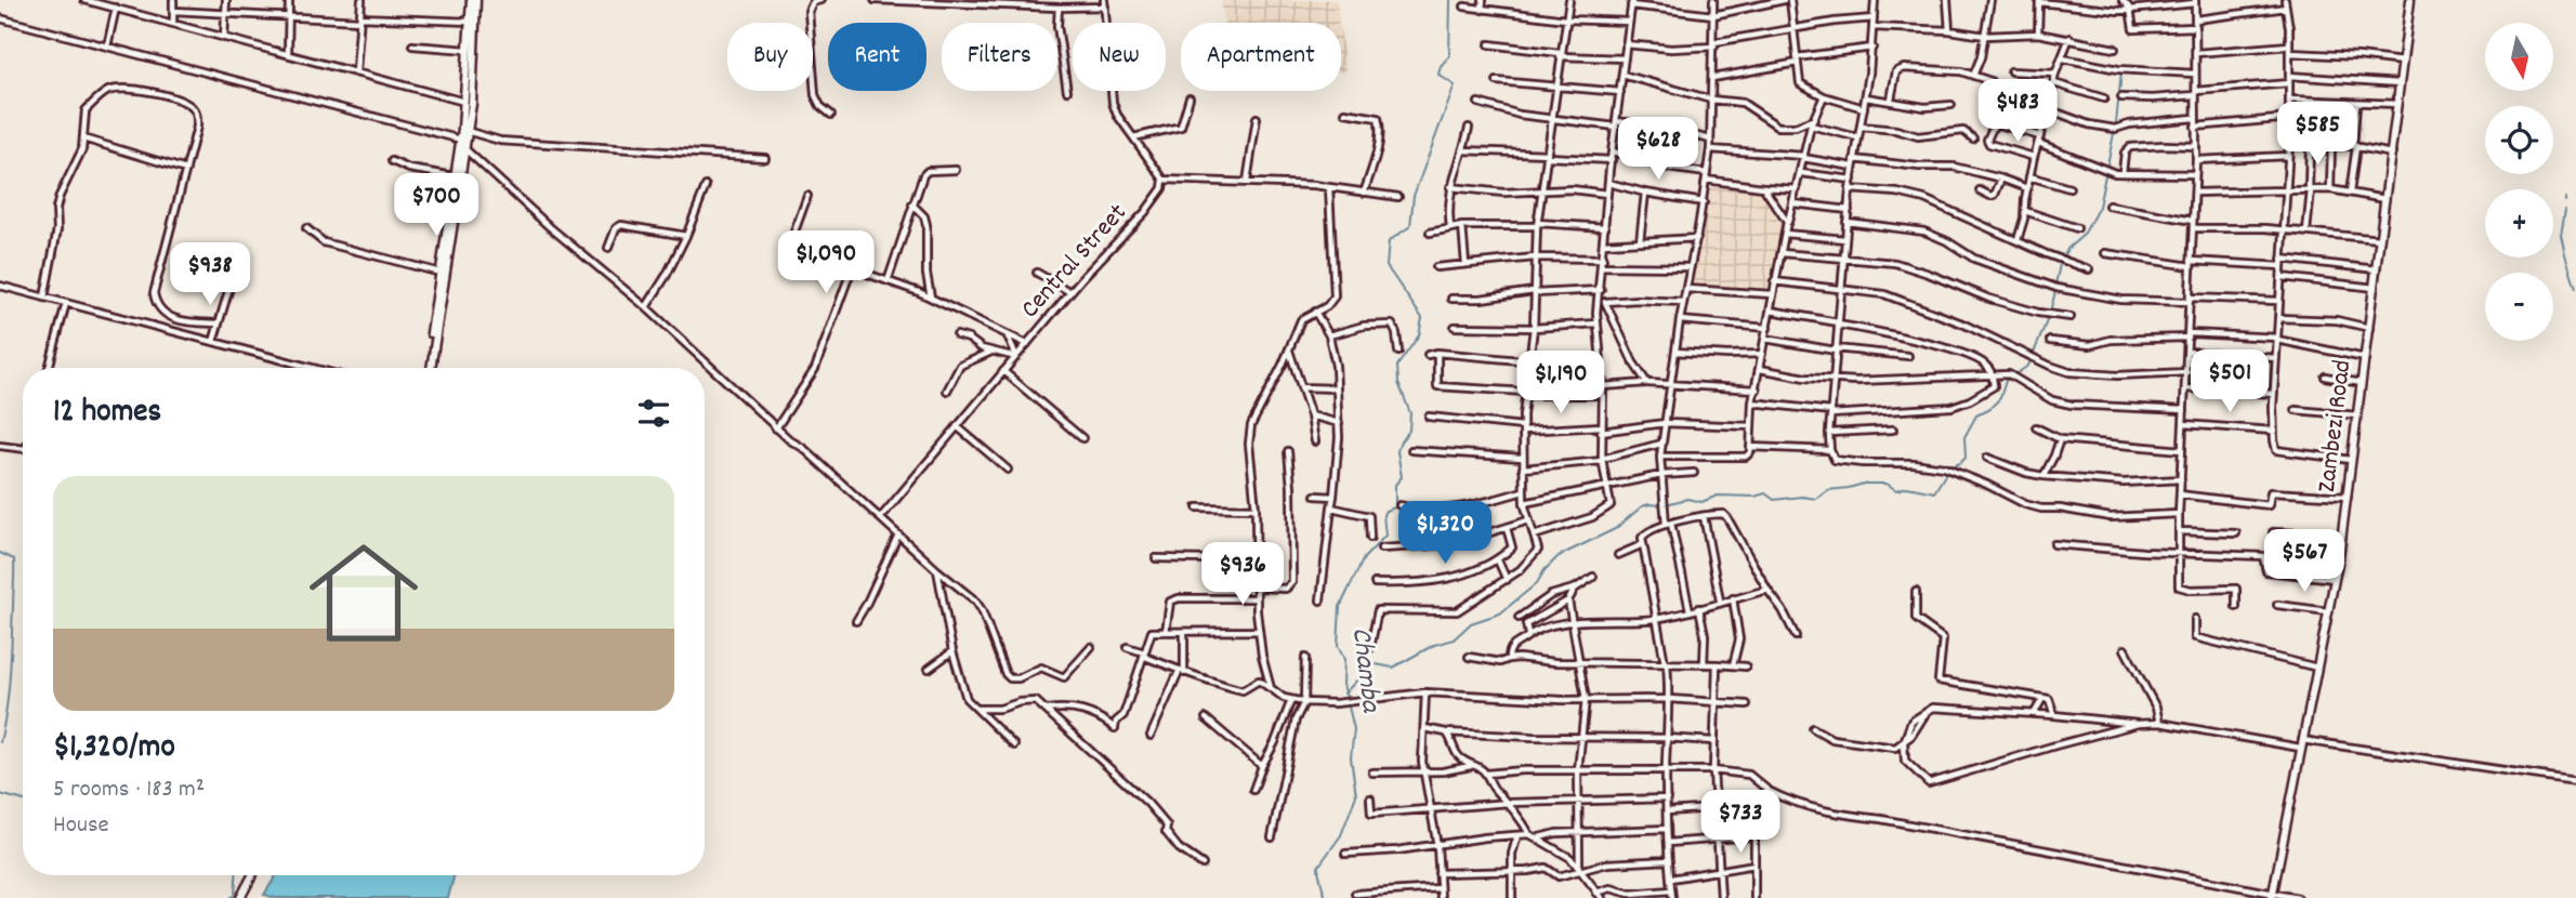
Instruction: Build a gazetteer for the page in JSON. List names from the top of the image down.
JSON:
{
  "streets": {
    "main road": ["Zambezi Road"],
    "street": ["Central Street"]
  },
  "water": ["Chamba"],
  "north": "bottom",
  "page": {
    "map_buttons": ["+", "−"],
    "chip": [
      "Buy",
      "Rent",
      "Filters",
      "New",
      "Apartment"
    ],
    "price": [
      "$483",
      "$585",
      "$628",
      "$700",
      "$1,090",
      "$938",
      "$501",
      "$1,190",
      "$1,320",
      "$567",
      "$936",
      "$733"
    ],
    "heading": "12 homes",
    "list": [
      {
        "name": "$1,320/mo",
        "note": "5 rooms · 183 m² · House"
      }
    ]
  }
}
